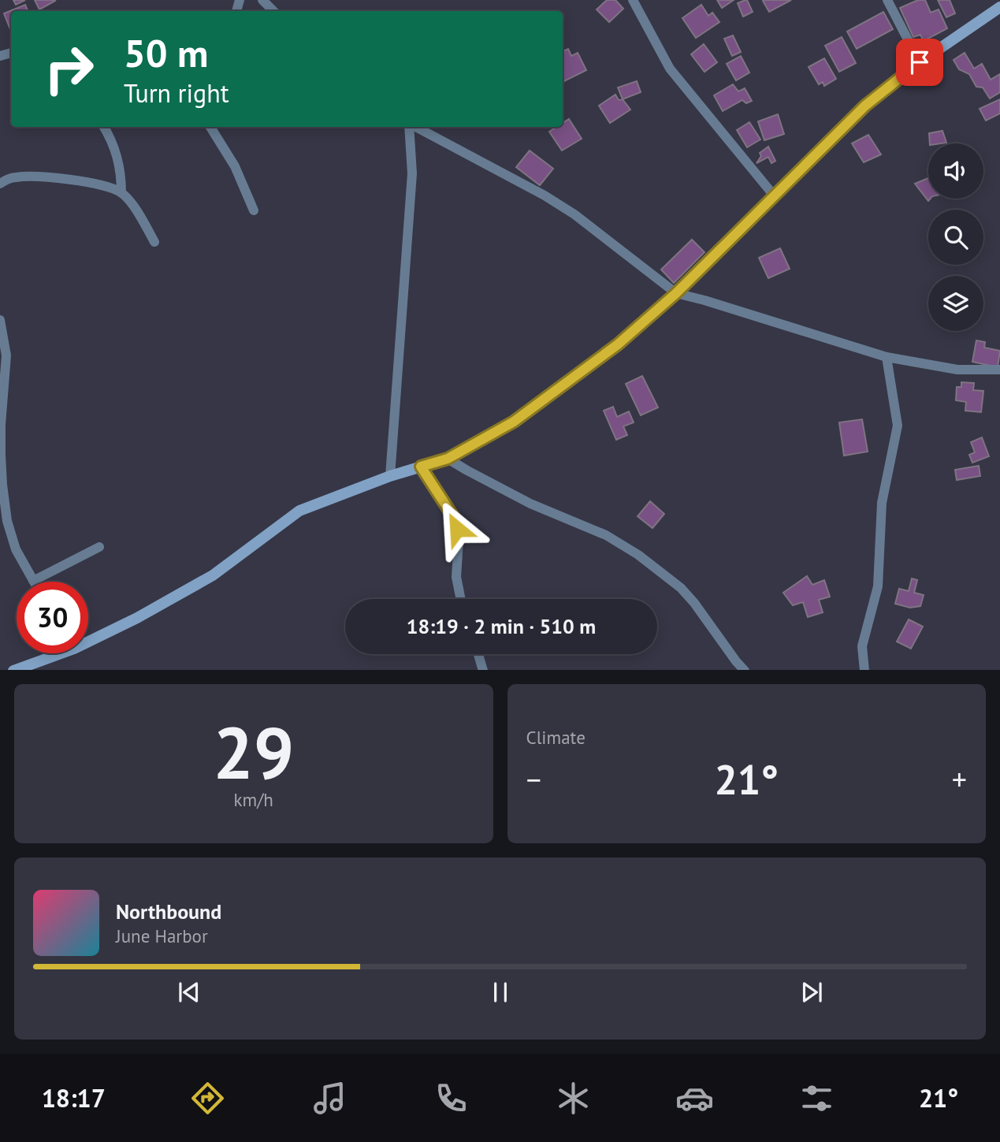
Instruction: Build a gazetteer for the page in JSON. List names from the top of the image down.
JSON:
{
  "page": {
    "turn": ["50 m", "Turn right"],
    "limit": "30",
    "trip": "18:19 · 2 min · 510 m",
    "tile": [
      ["29", "km/h"],
      "Climate"
    ],
    "heat": ["−", "21°", "+"],
    "song": ["Northbound", "June Harbor"],
    "tabs": ["18:17", "21°"]
  }
}
